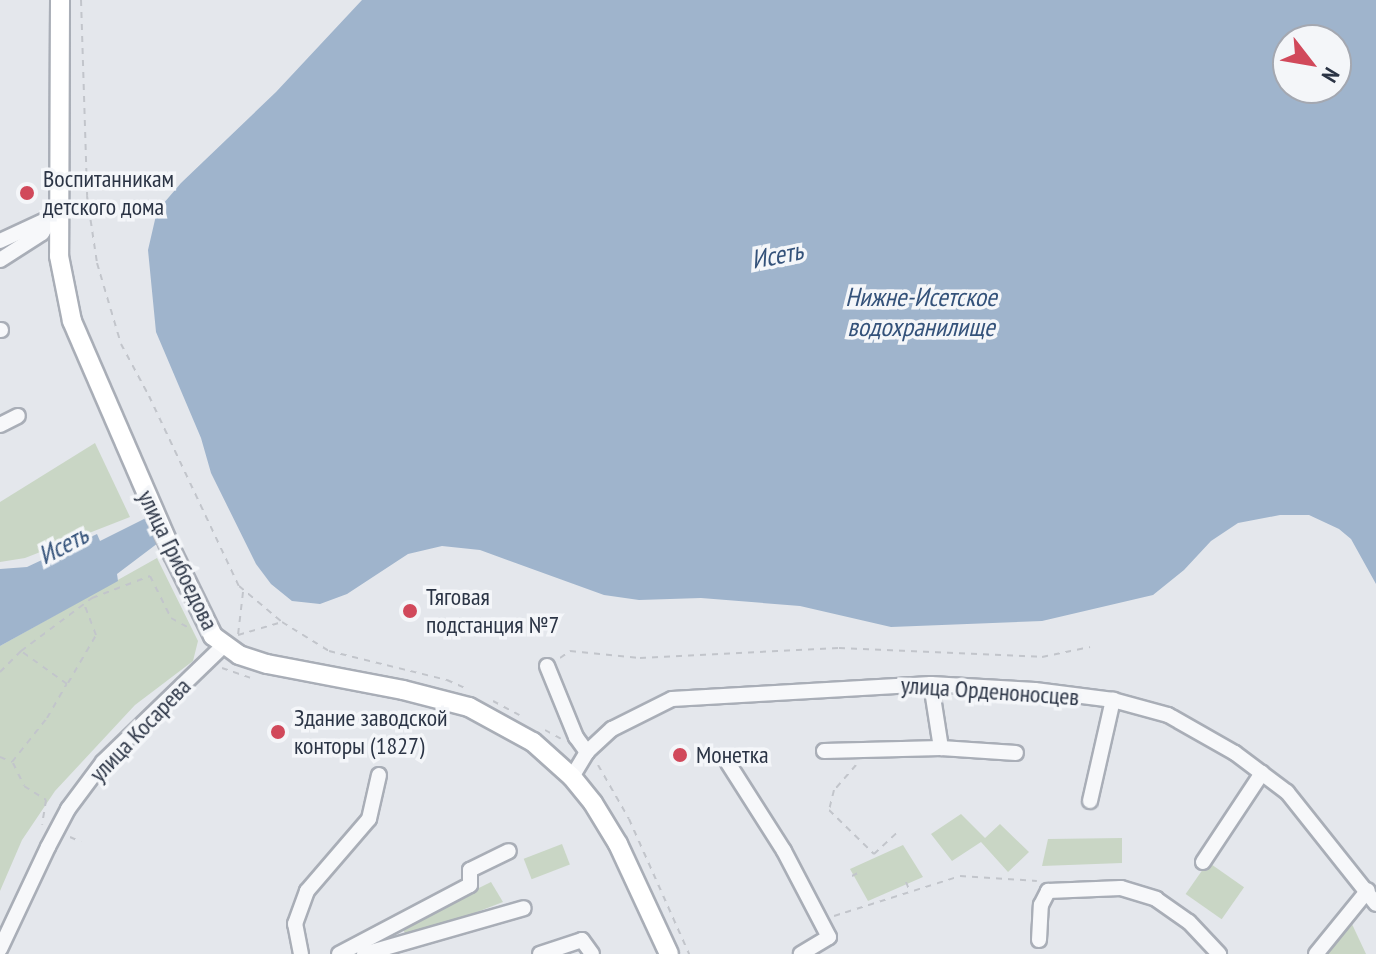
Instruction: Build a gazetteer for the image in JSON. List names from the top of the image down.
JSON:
{
  "streets": {
    "main road": ["улица Грибоедова"],
    "street": ["улица Орденоносцев", "улица Косарева"]
  },
  "crossings": [
    ["улица Грибоедова", "улица Орденоносцев"],
    ["улица Грибоедова", "улица Косарева"]
  ],
  "water": ["Исеть", "Нижне-Исетское водохранилище"],
  "places": [
    "Воспитанникам детского дома",
    "Тяговая подстанция №7",
    "Здание заводской конторы (1827)",
    "Монетка"
  ],
  "north": "bottom right"
}
